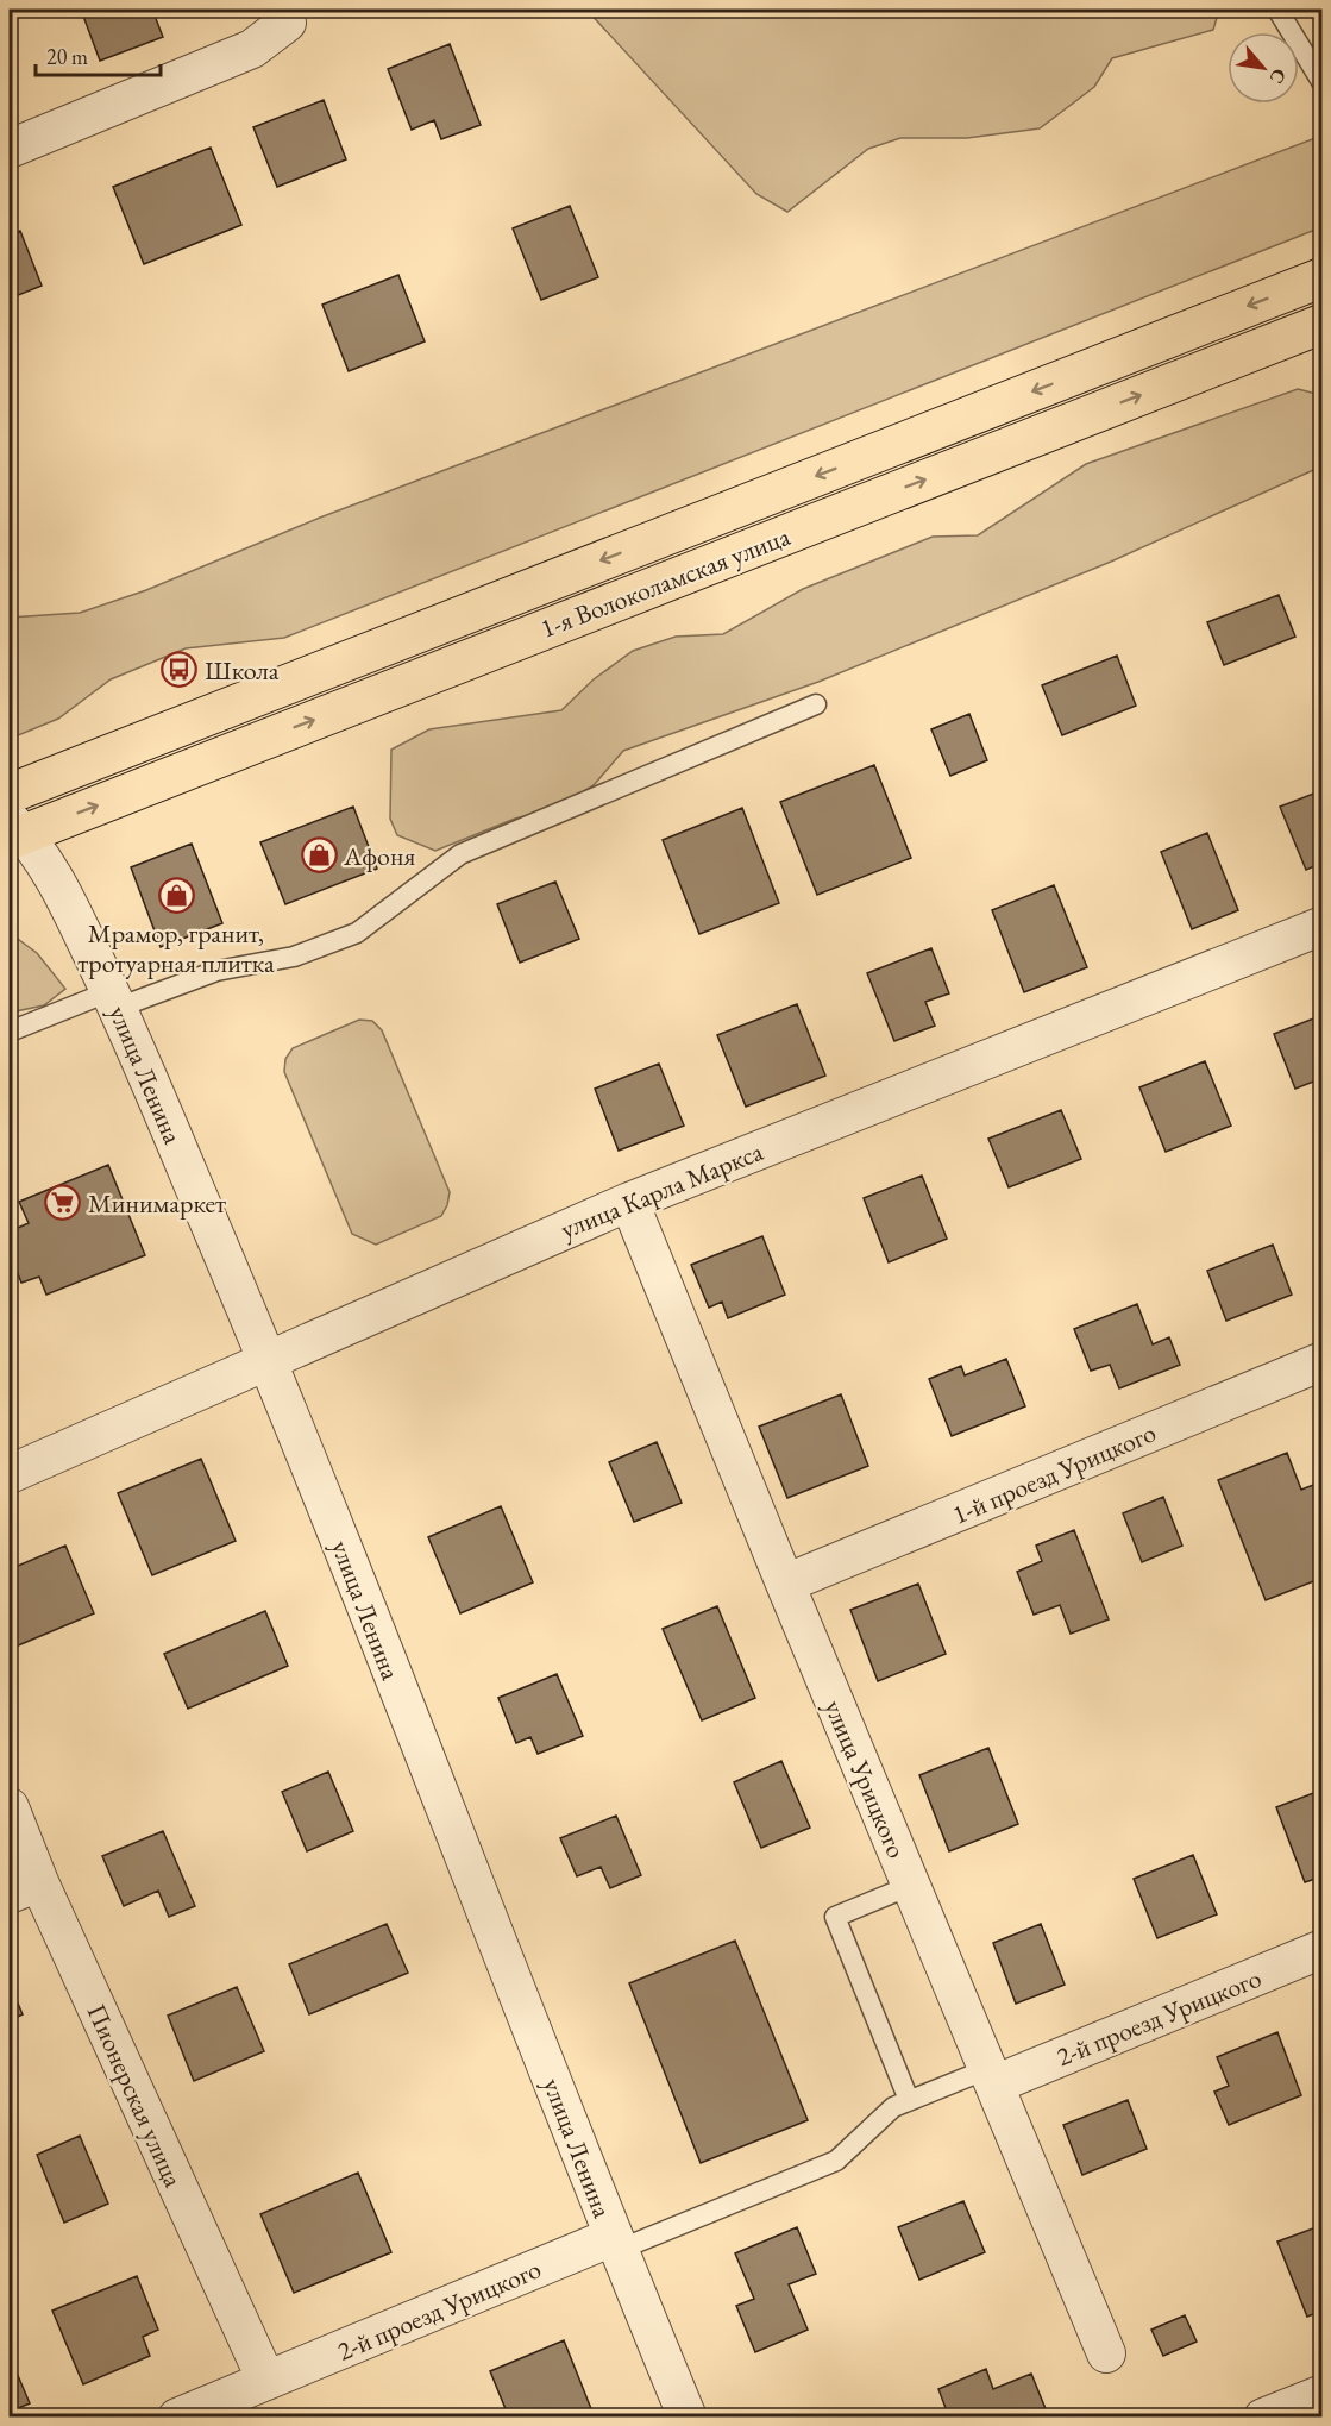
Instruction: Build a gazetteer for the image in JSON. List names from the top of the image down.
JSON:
{
  "streets": {
    "main road": ["1-я Волоколамская улица"],
    "street": [
      "улица Ленина",
      "улица Карла Маркса",
      "1-й проезд Урицкого",
      "улица Урицкого",
      "2-й проезд Урицкого",
      "Пионерская улица"
    ]
  },
  "crossings": [
    ["1-я Волоколамская улица", "улица Ленина"],
    ["улица Ленина", "улица Карла Маркса"],
    ["улица Ленина", "2-й проезд Урицкого"],
    ["улица Карла Маркса", "улица Урицкого"],
    ["1-й проезд Урицкого", "улица Урицкого"],
    ["улица Урицкого", "2-й проезд Урицкого"],
    ["2-й проезд Урицкого", "Пионерская улица"]
  ],
  "places": {
    "bus stop": ["Школа"],
    "shop": ["Афоня", "Мрамор, гранит, тротуарная плитка"],
    "supermarket": ["Минимаркет"]
  },
  "scale_bar": "20 m",
  "north": "bottom right"
}
